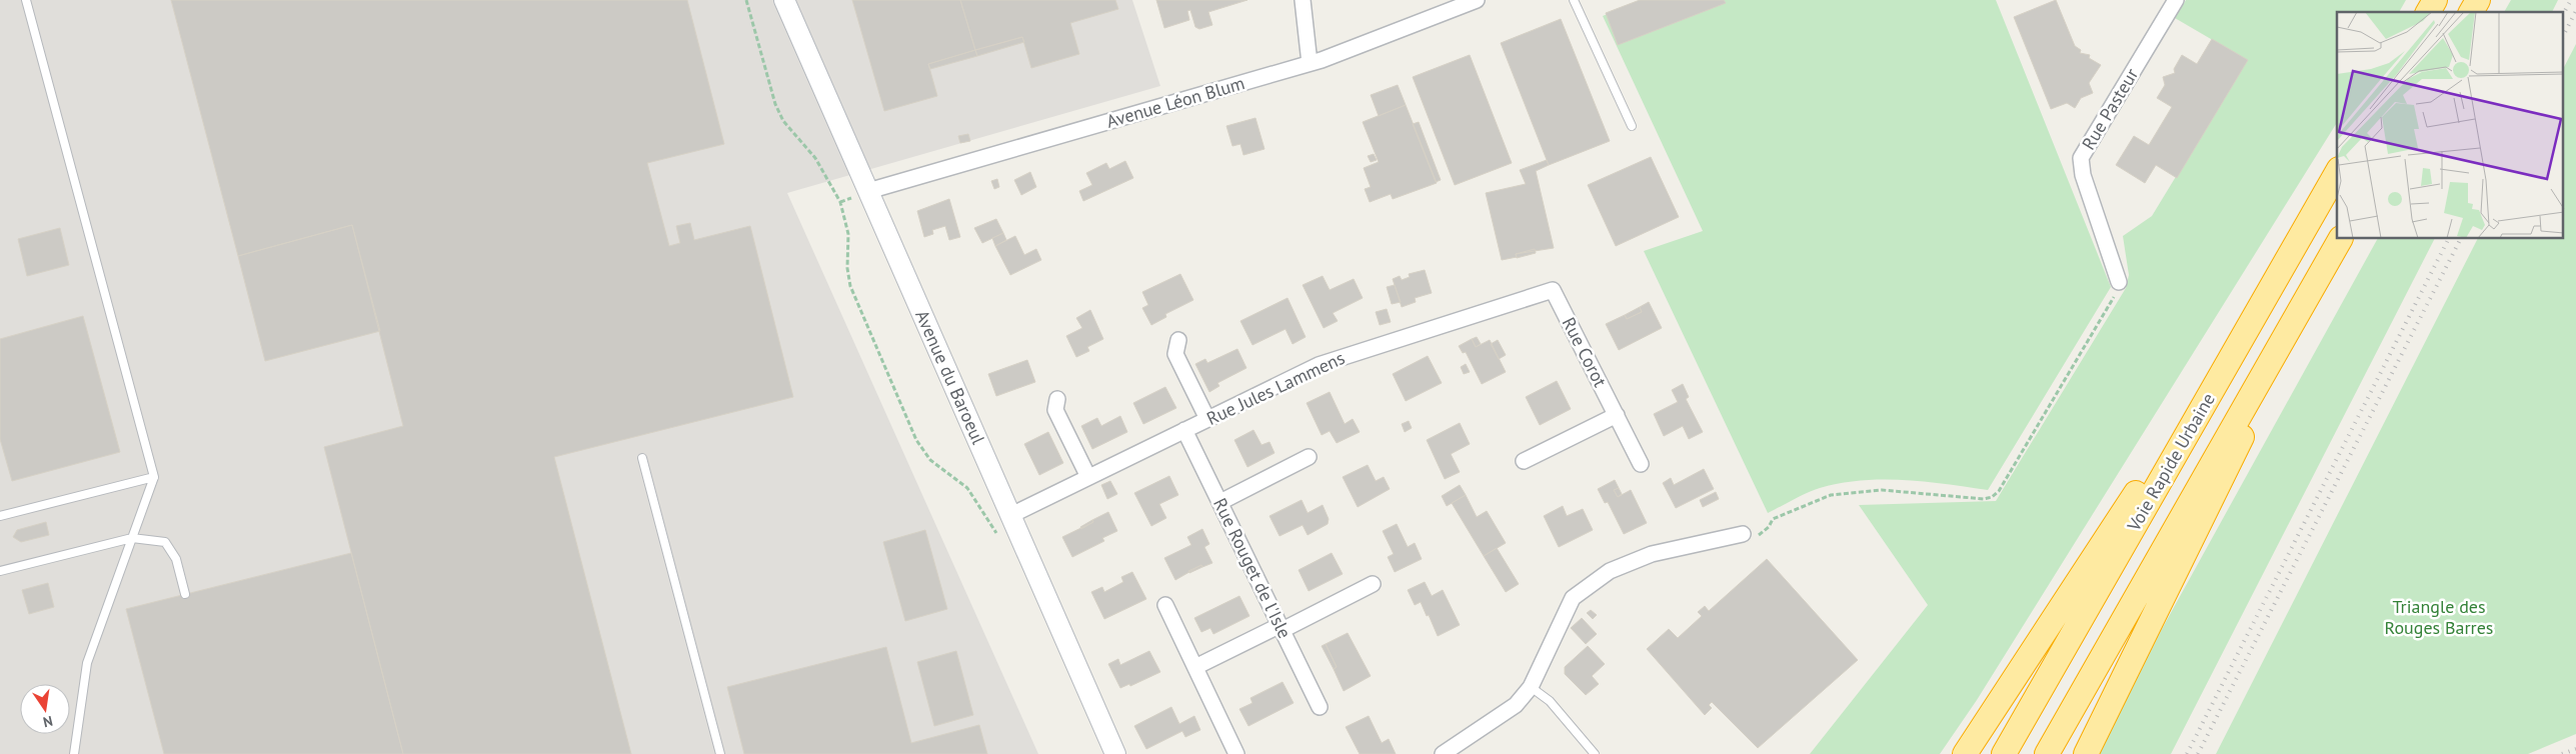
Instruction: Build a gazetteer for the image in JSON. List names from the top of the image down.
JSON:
{
  "streets": {
    "highway": ["Voie Rapide Urbaine"],
    "main road": ["Avenue du Baroeul"],
    "street": [
      "Avenue Léon Blum",
      "Rue Pasteur",
      "Rue Corot",
      "Rue Jules Lammens",
      "Rue Rouget de l'Isle"
    ]
  },
  "crossings": [
    ["Avenue Léon Blum", "Avenue du Baroeul"],
    ["Rue Corot", "Rue Jules Lammens"],
    ["Avenue du Baroeul", "Rue Jules Lammens"],
    ["Rue Jules Lammens", "Rue Rouget de l'Isle"]
  ],
  "parks": ["Triangle des Rouges Barres"],
  "north": "bottom"
}
